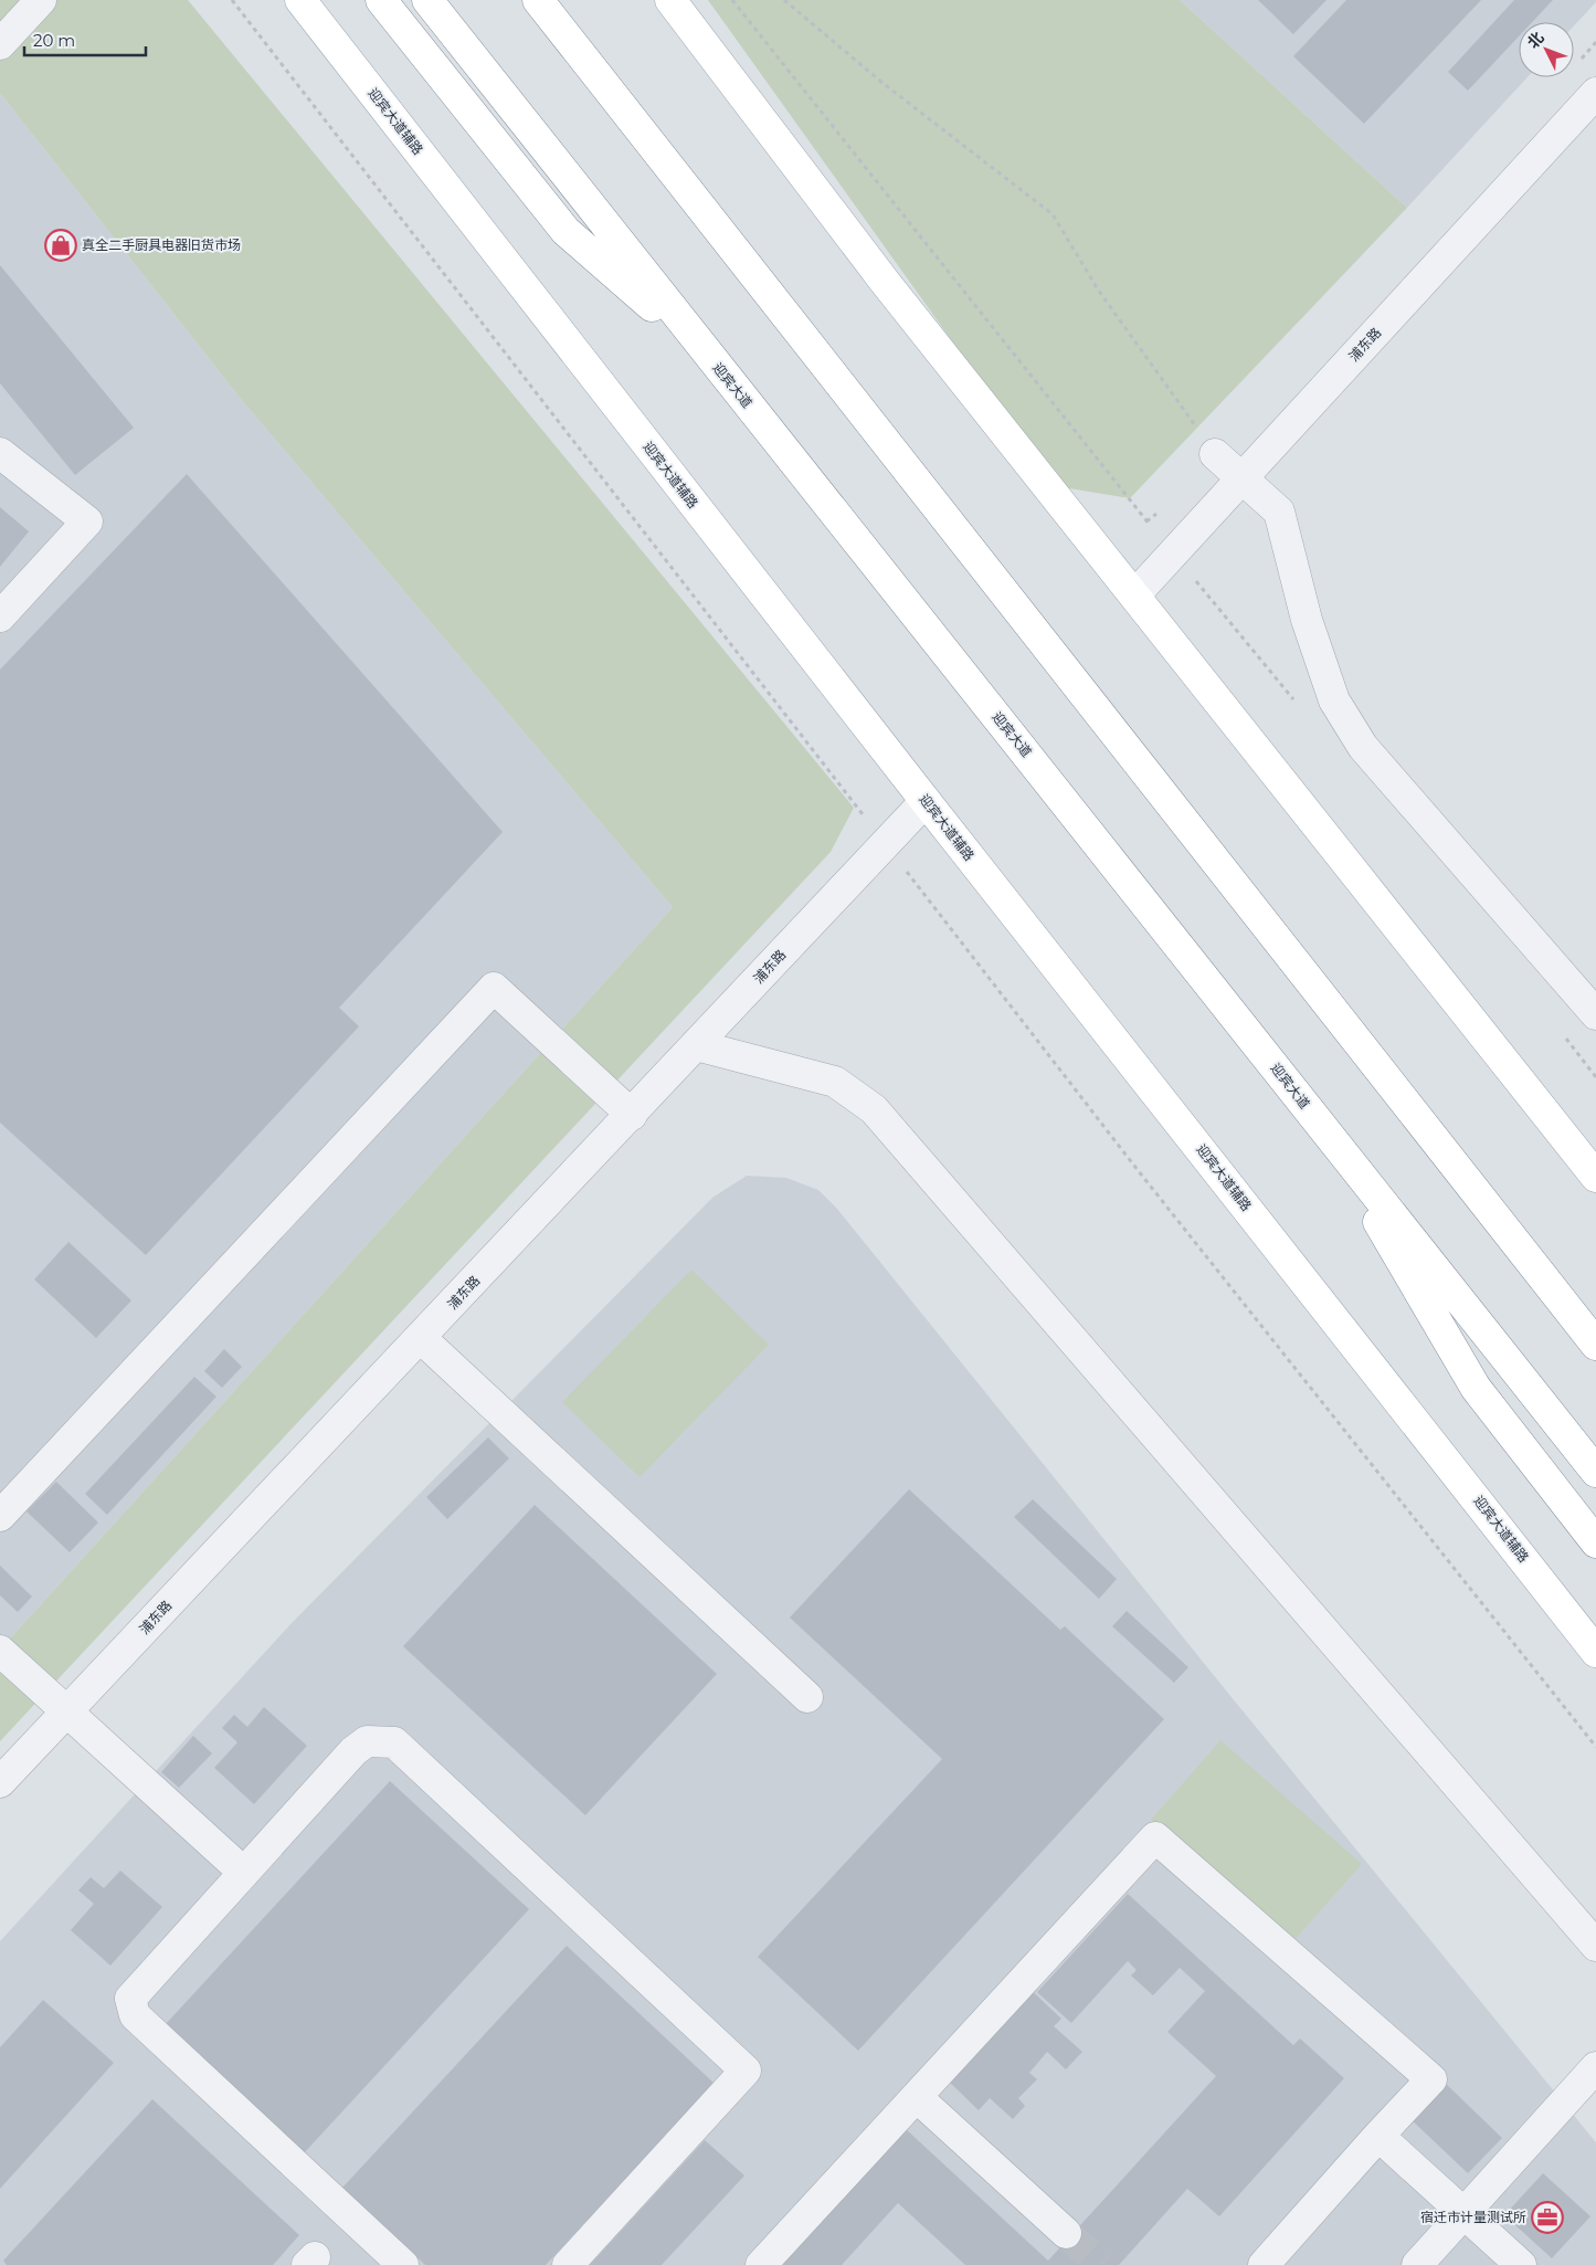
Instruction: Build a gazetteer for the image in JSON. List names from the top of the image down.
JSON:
{
  "streets": {
    "main road": ["迎宾大道辅路", "迎宾大道"],
    "street": ["浦东路"]
  },
  "crossings": [
    ["迎宾大道辅路", "浦东路"]
  ],
  "places": {
    "shop": ["真全二手厨具电器旧货市场"],
    "office": ["宿迁市计量测试所"]
  },
  "scale_bar": "20 m",
  "north": "top left"
}
